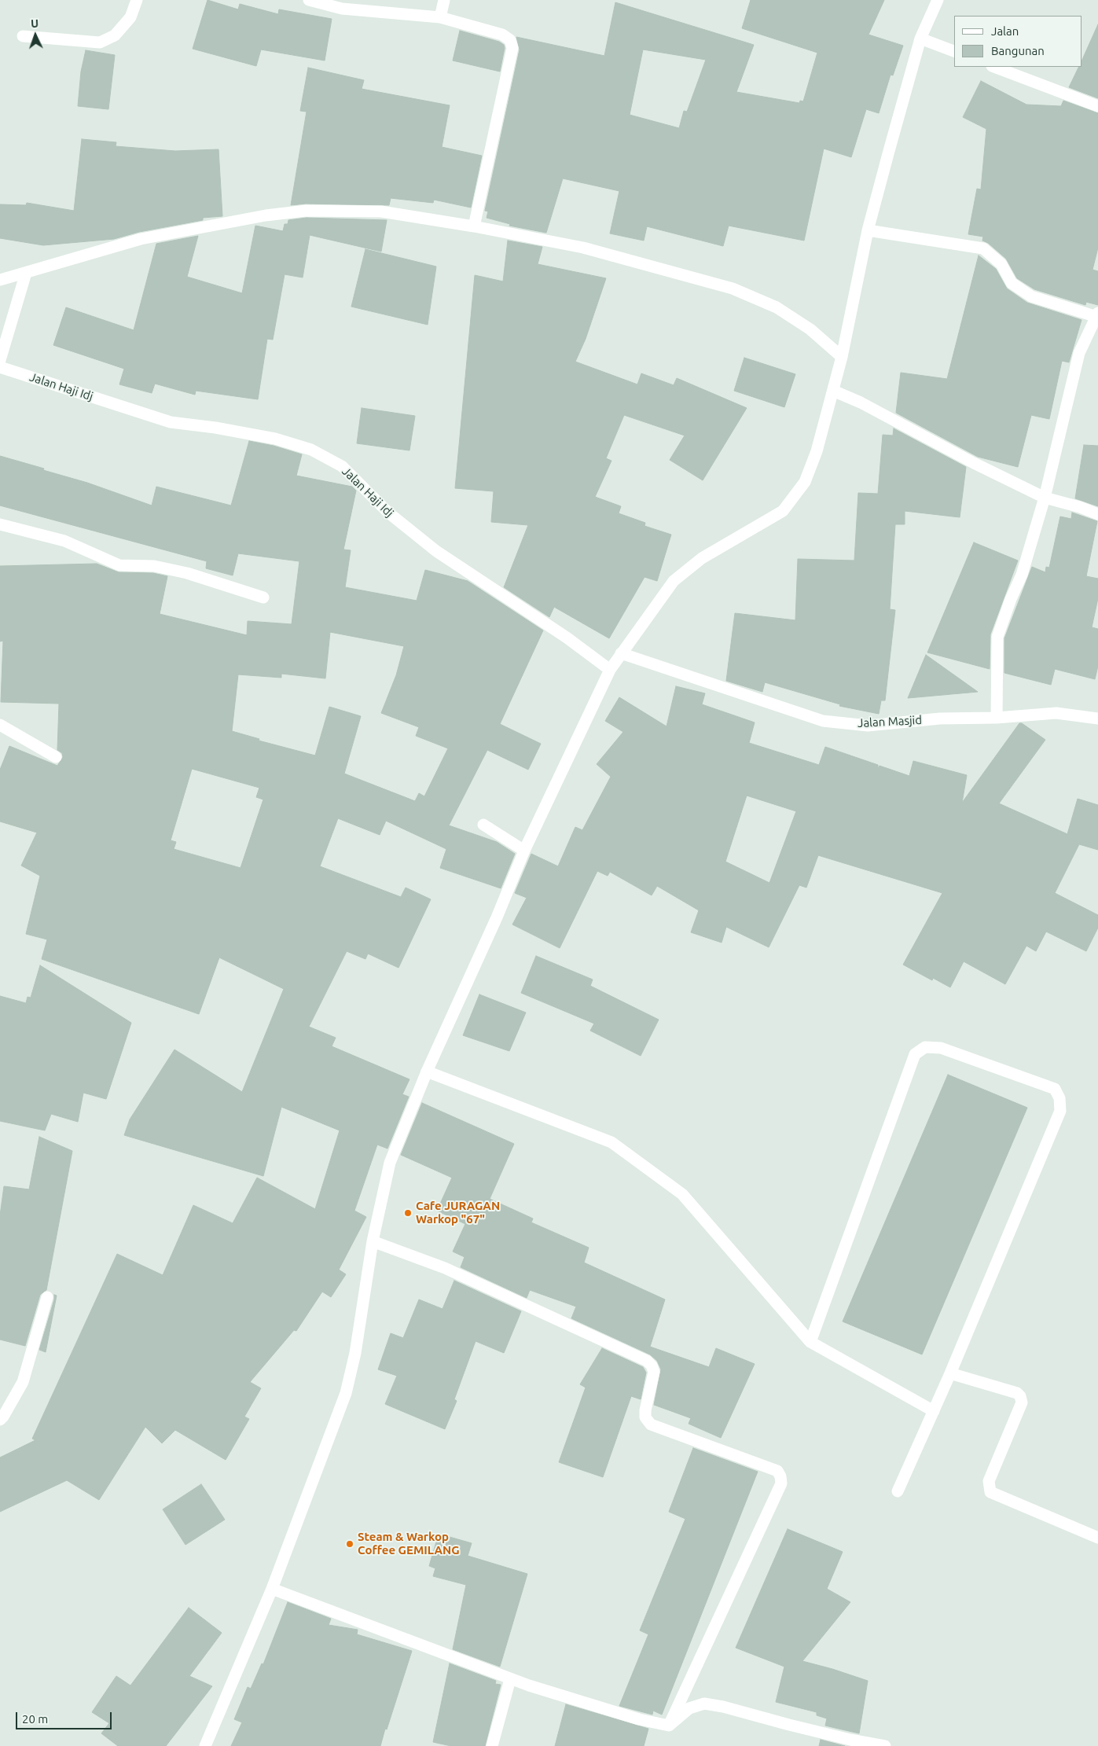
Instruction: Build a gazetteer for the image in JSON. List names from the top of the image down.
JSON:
{
  "streets": {
    "street": ["Jalan Haji Idj", "Jalan Masjid"]
  },
  "places": ["Cafe JURAGAN Warkop \"67\"", "Steam & Warkop Coffee GEMILANG"],
  "legend": ["Jalan", "Bangunan"],
  "scale_bar": "20 m",
  "north": "top"
}
